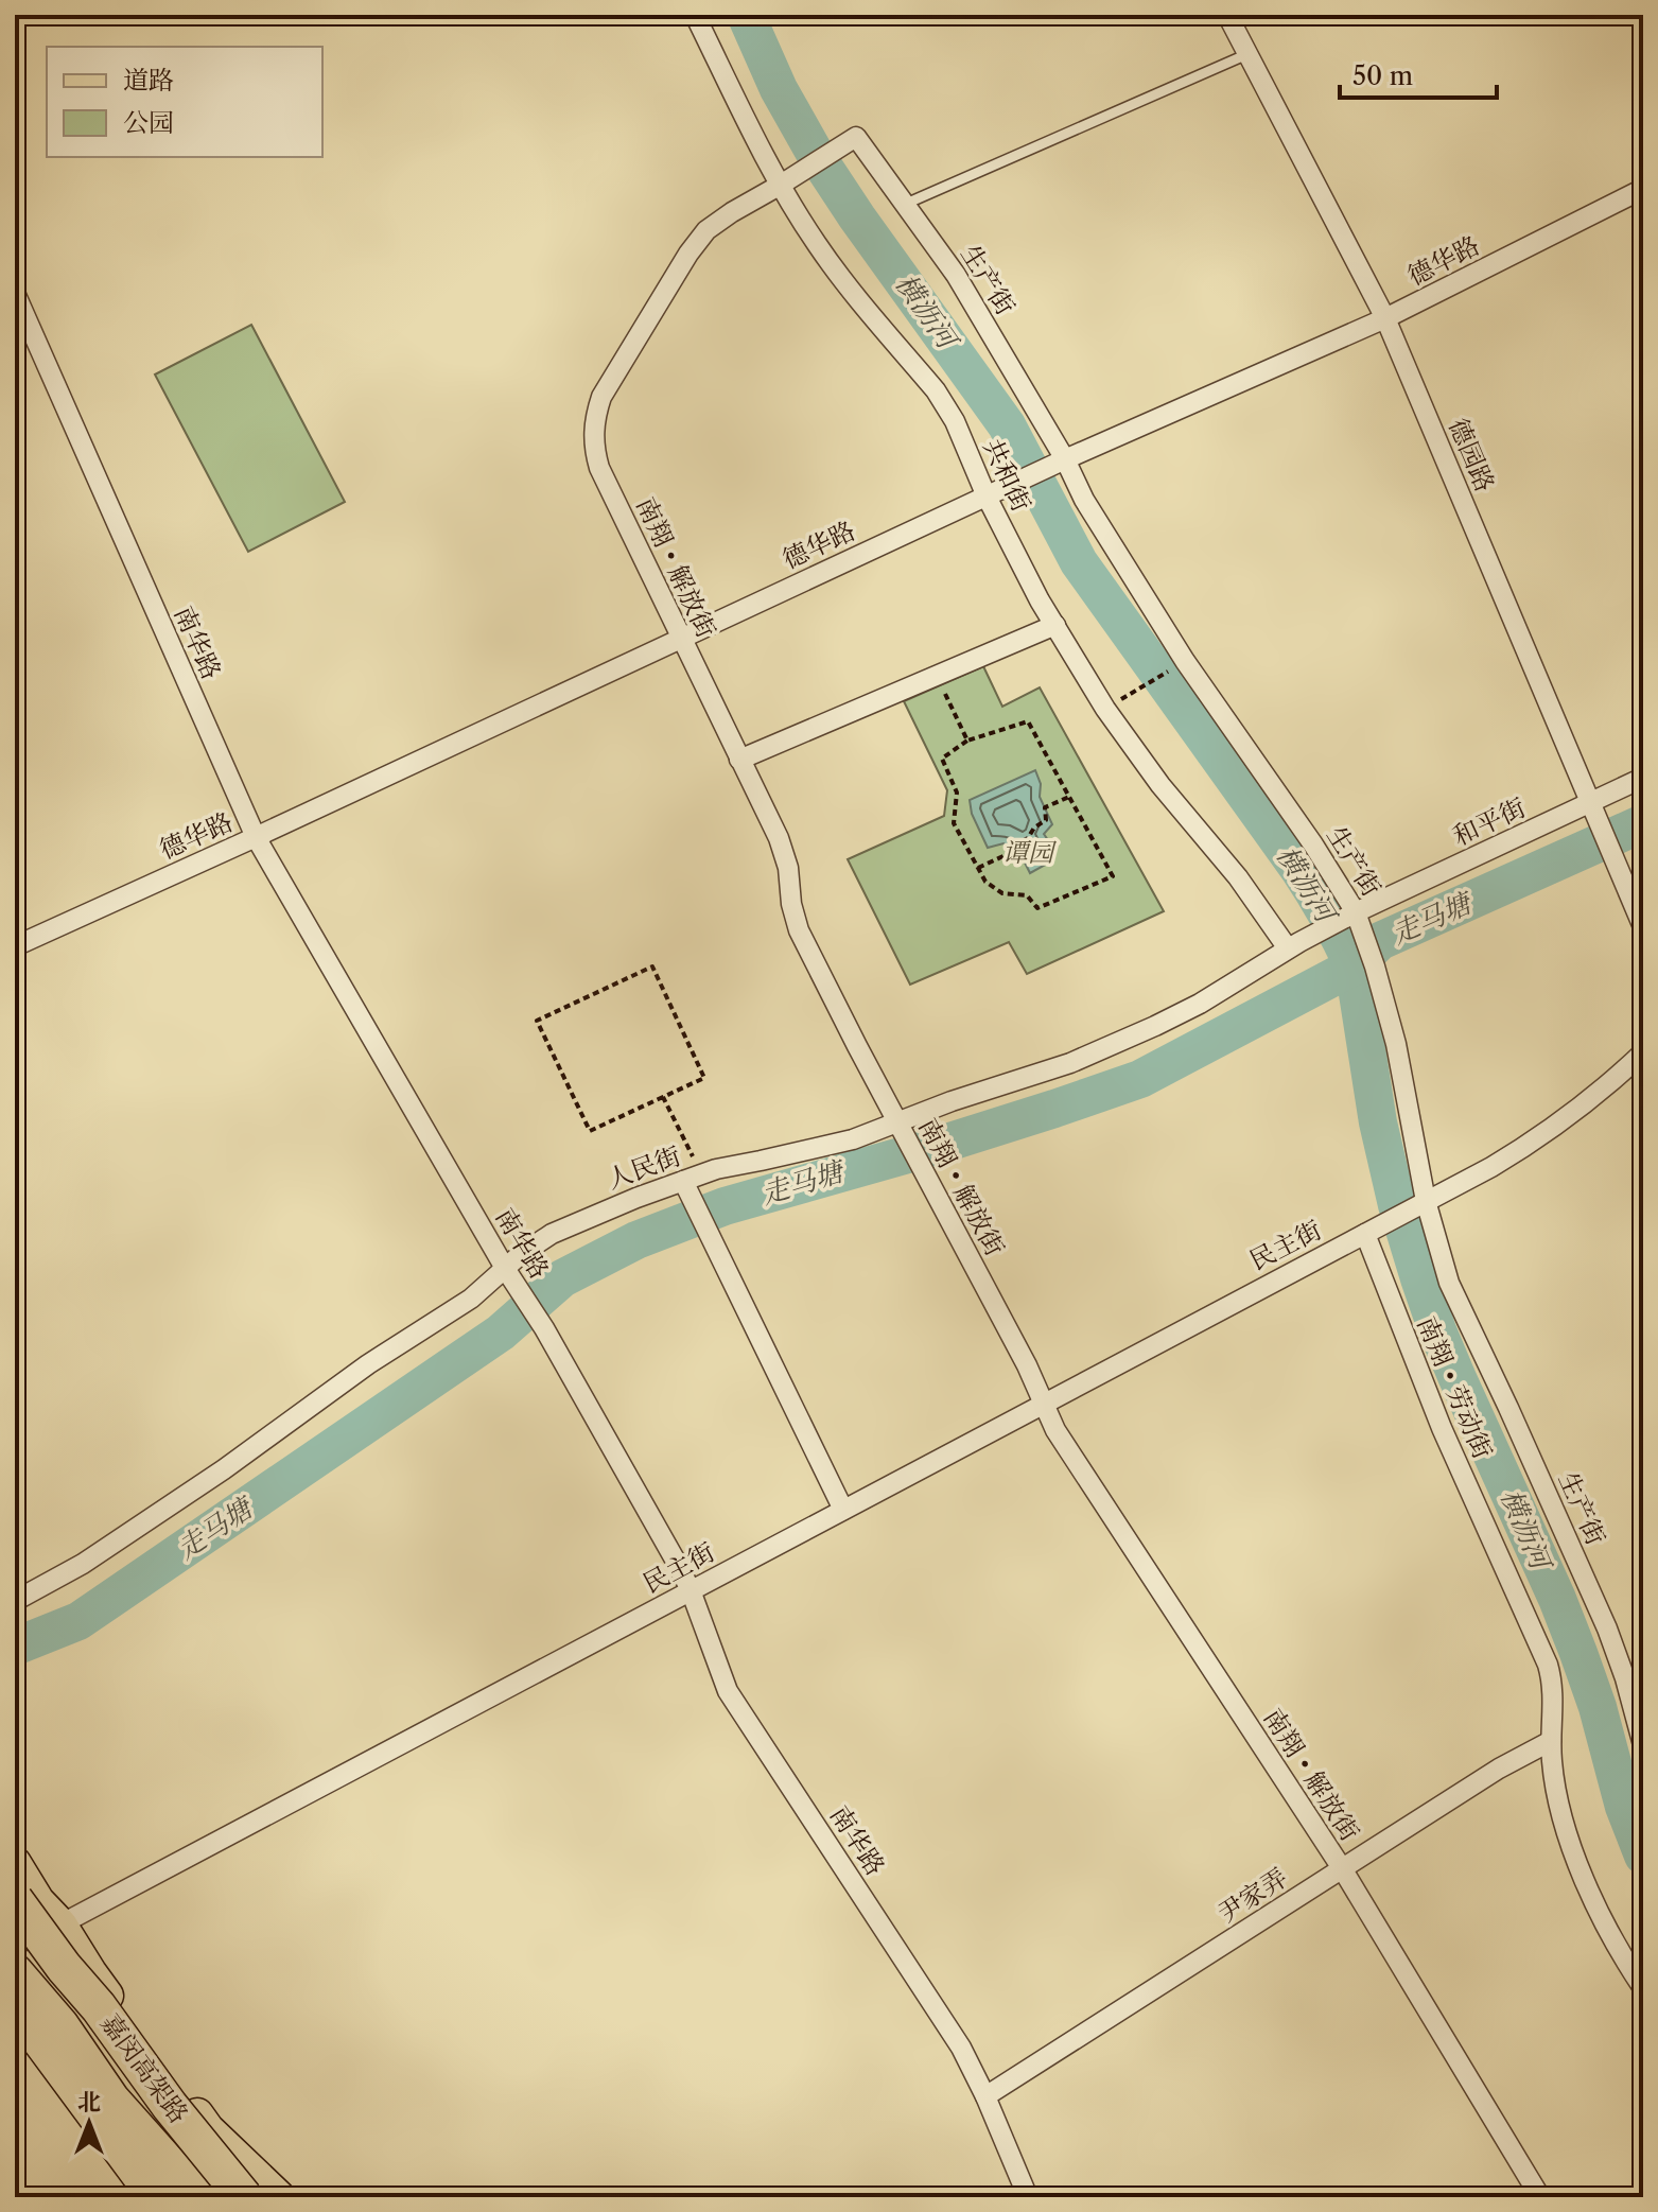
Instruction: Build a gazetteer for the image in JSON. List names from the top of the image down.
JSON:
{
  "streets": {
    "highway": ["嘉闵高架路"],
    "street": [
      "德华路",
      "生产街",
      "德园路",
      "共和街",
      "南翔 • 解放街",
      "南华路",
      "和平街",
      "人民街",
      "民主街",
      "南翔 • 劳动街",
      "尹家弄"
    ]
  },
  "crossings": [
    ["德华路", "生产街"],
    ["德华路", "德园路"],
    ["德华路", "共和街"],
    ["德华路", "南翔 • 解放街"],
    ["德华路", "南华路"],
    ["生产街", "南翔 • 解放街"],
    ["生产街", "和平街"],
    ["生产街", "人民街"],
    ["生产街", "民主街"],
    ["德园路", "和平街"],
    ["共和街", "南翔 • 解放街"],
    ["共和街", "人民街"],
    ["南翔 • 解放街", "人民街"],
    ["南翔 • 解放街", "民主街"],
    ["南翔 • 解放街", "尹家弄"],
    ["南华路", "人民街"],
    ["南华路", "民主街"],
    ["南华路", "尹家弄"],
    ["和平街", "人民街"],
    ["民主街", "南翔 • 劳动街"],
    ["南翔 • 劳动街", "尹家弄"]
  ],
  "water": ["横沥河", "走马塘"],
  "parks": ["谭园"],
  "legend": ["道路", "公园"],
  "scale_bar": "50 m",
  "north": "top"
}
